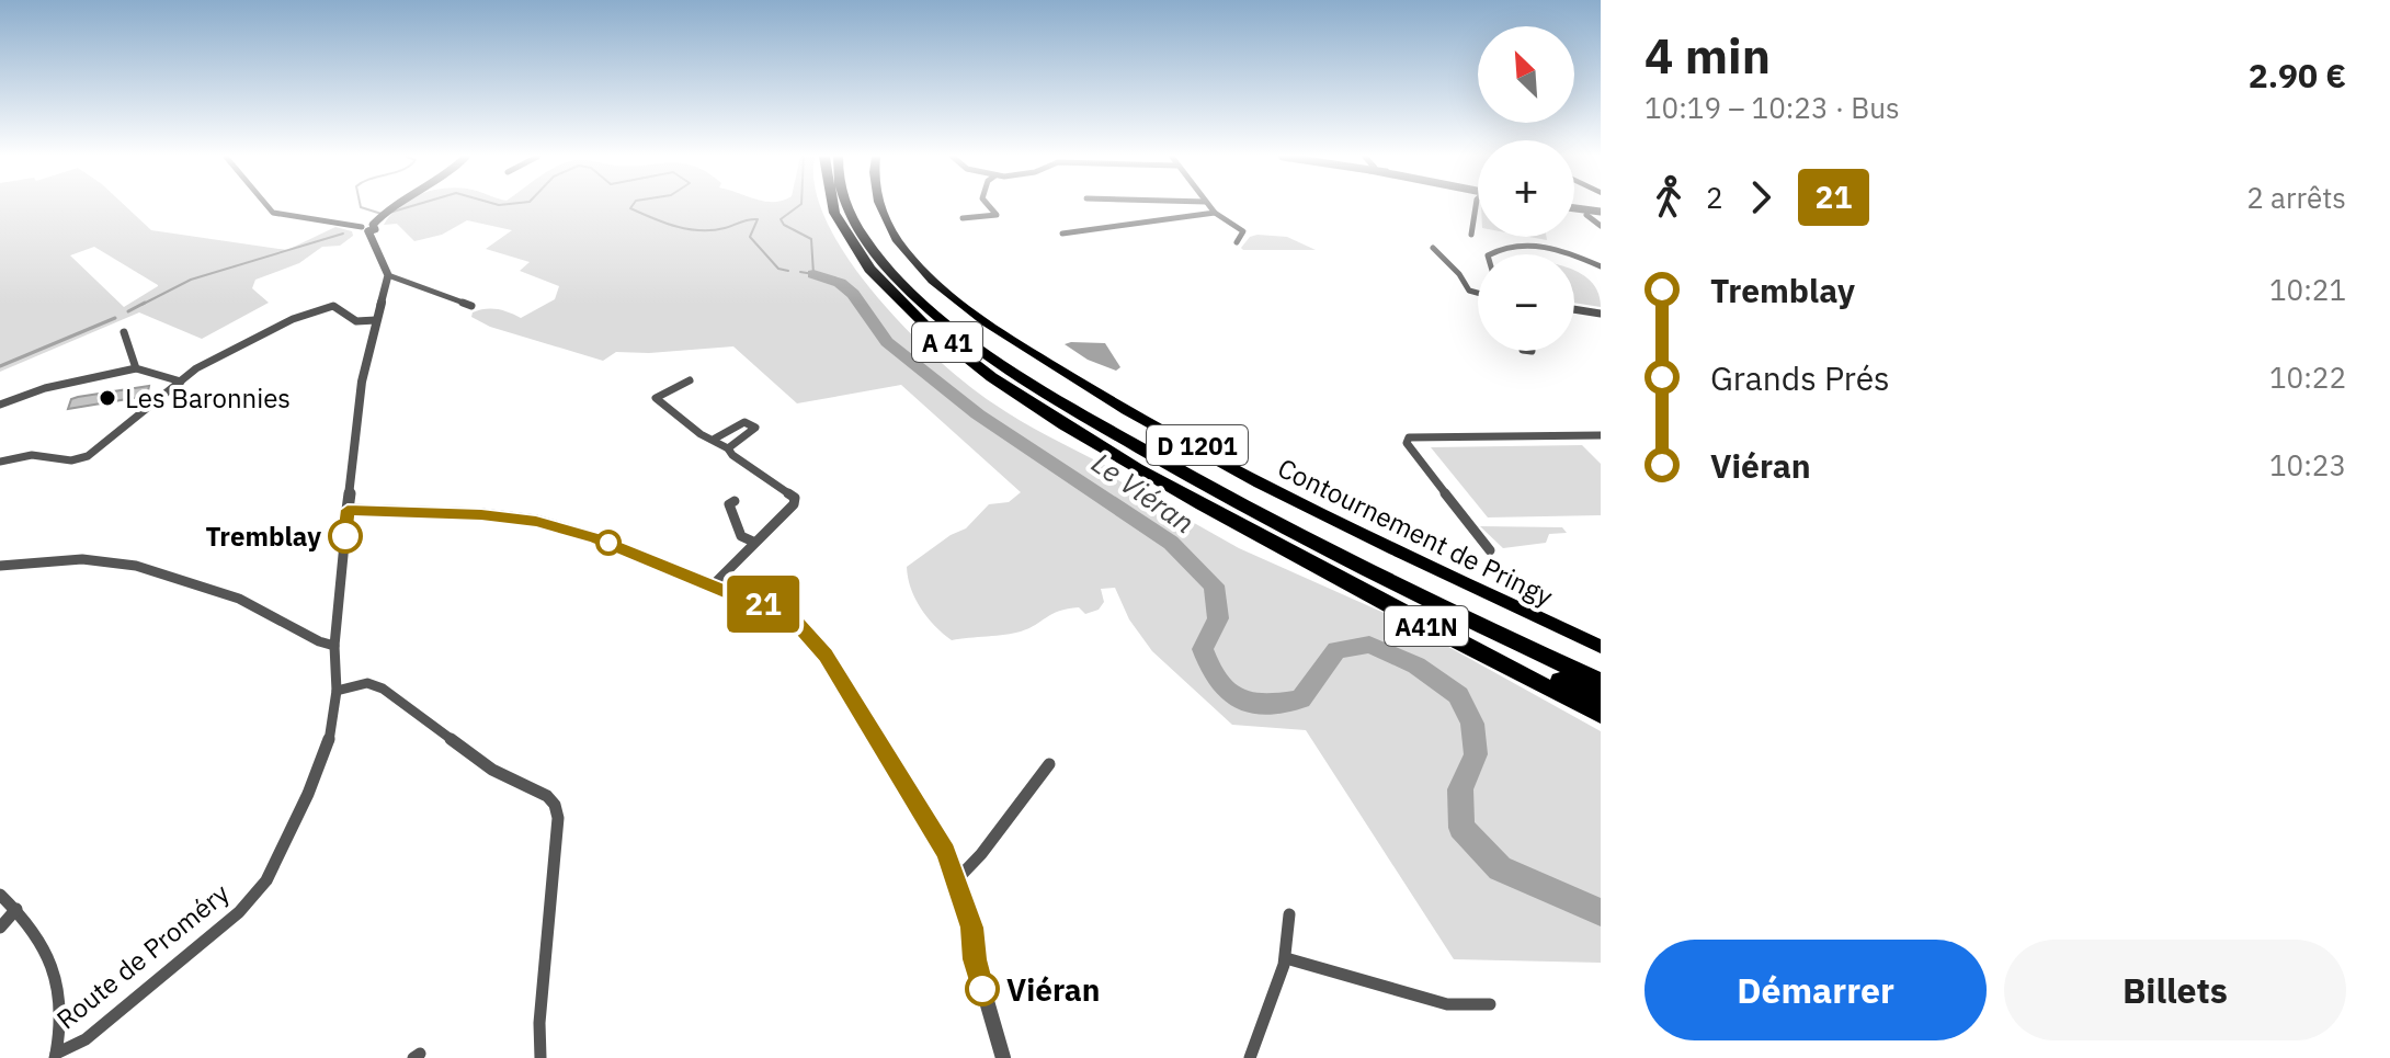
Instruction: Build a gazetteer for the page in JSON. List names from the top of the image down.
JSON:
{
  "streets": {
    "highway": [
      "A 41",
      "D 1201",
      "Contournement de Pringy",
      "A41N"
    ],
    "street": ["Route de Proméry"]
  },
  "crossings": [
    ["A 41", "A41N"]
  ],
  "water": ["Le Viéran"],
  "places": ["Les Baronnies", "Tremblay", "Viéran"],
  "lines": ["bus line 21"],
  "north": "top left",
  "page": {
    "on_map": "21",
    "heading": ["4 min", "10:19 – 10:23 · Bus", "2.90 €"],
    "map_buttons": ["+", "−"],
    "legs": ["2", "21", "2 arrêts"],
    "list": [
      {
        "name": "Tremblay",
        "value": "10:21"
      },
      {
        "name": "Grands Prés",
        "value": "10:22"
      },
      {
        "name": "Viéran",
        "value": "10:23"
      }
    ],
    "buttons": ["Démarrer", "Billets"]
  }
}
